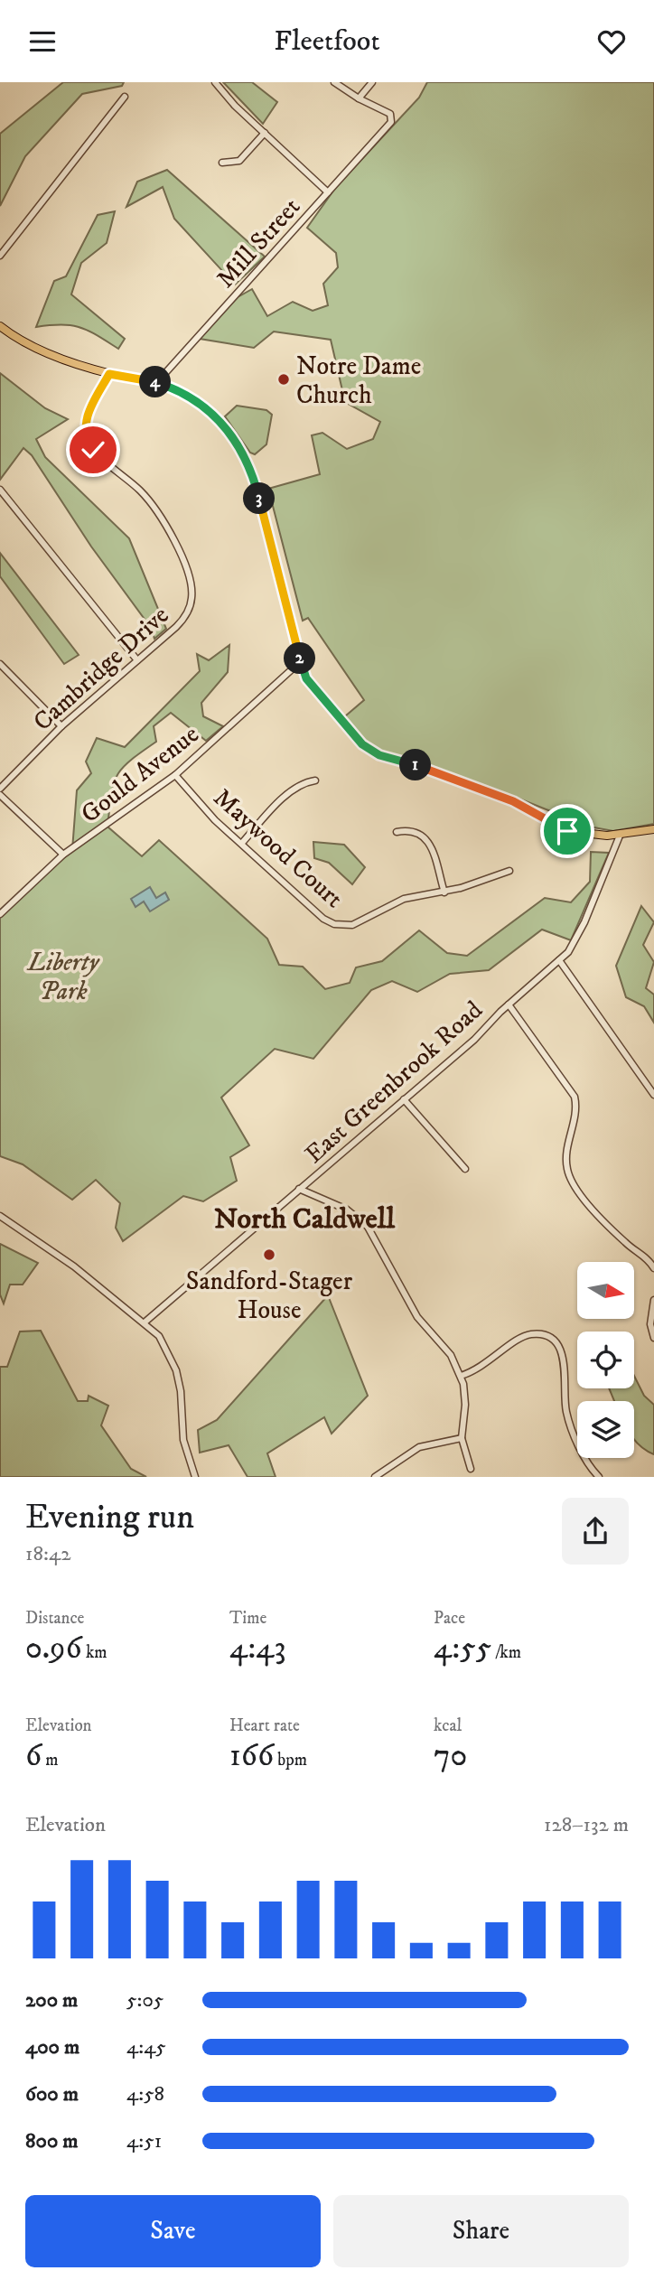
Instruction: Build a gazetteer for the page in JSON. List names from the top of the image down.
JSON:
{
  "streets": {
    "street": [
      "Mill Street",
      "Cambridge Drive",
      "Gould Avenue",
      "Maywood Court",
      "East Greenbrook Road"
    ]
  },
  "crossings": [
    ["Gould Avenue", "Maywood Court"]
  ],
  "districts": ["North Caldwell"],
  "parks": ["Liberty Park"],
  "places": ["Notre Dame Church", "Sandford-Stager House"],
  "north": "right",
  "page": {
    "header": "Fleetfoot",
    "pins": [
      "4",
      "3",
      "2",
      "1"
    ],
    "heading": ["Evening run", "18:42"],
    "stats": [
      ["Distance", "0.96 km"],
      ["Time", "4:43"],
      ["Pace", "4:55 /km"],
      ["Elevation", "6 m"],
      ["Heart rate", "166 bpm"],
      ["kcal", "70"]
    ],
    "chart": ["Elevation", "128–132 m"],
    "list": [
      {
        "name": "200 m",
        "note": "5:05"
      },
      {
        "name": "400 m",
        "note": "4:45"
      },
      {
        "name": "600 m",
        "note": "4:58"
      },
      {
        "name": "800 m",
        "note": "4:51"
      }
    ],
    "buttons": ["Save", "Share"]
  }
}
